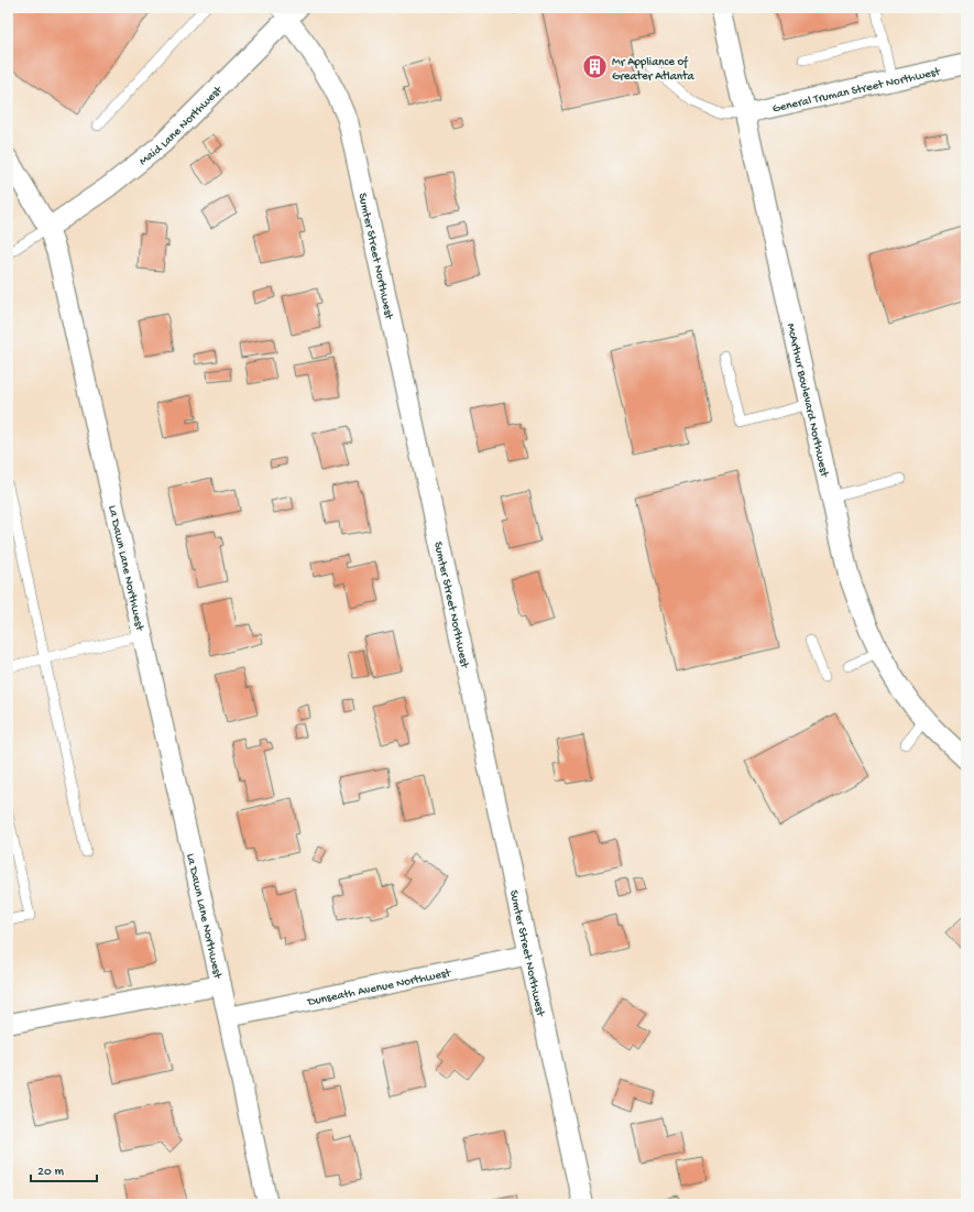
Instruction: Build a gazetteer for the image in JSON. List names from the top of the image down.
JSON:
{
  "streets": {
    "street": [
      "General Truman Street Northwest",
      "Maid Lane Northwest",
      "Sumter Street Northwest",
      "McArthur Boulevard Northwest",
      "La Dawn Lane Northwest",
      "Dunseath Avenue Northwest"
    ]
  },
  "crossings": [
    ["General Truman Street Northwest", "McArthur Boulevard Northwest"],
    ["Maid Lane Northwest", "Sumter Street Northwest"],
    ["Maid Lane Northwest", "La Dawn Lane Northwest"],
    ["Sumter Street Northwest", "Dunseath Avenue Northwest"],
    ["La Dawn Lane Northwest", "Dunseath Avenue Northwest"]
  ],
  "places": {
    "building": ["Mr Appliance of Greater Atlanta"]
  },
  "scale_bar": "20 m"
}
